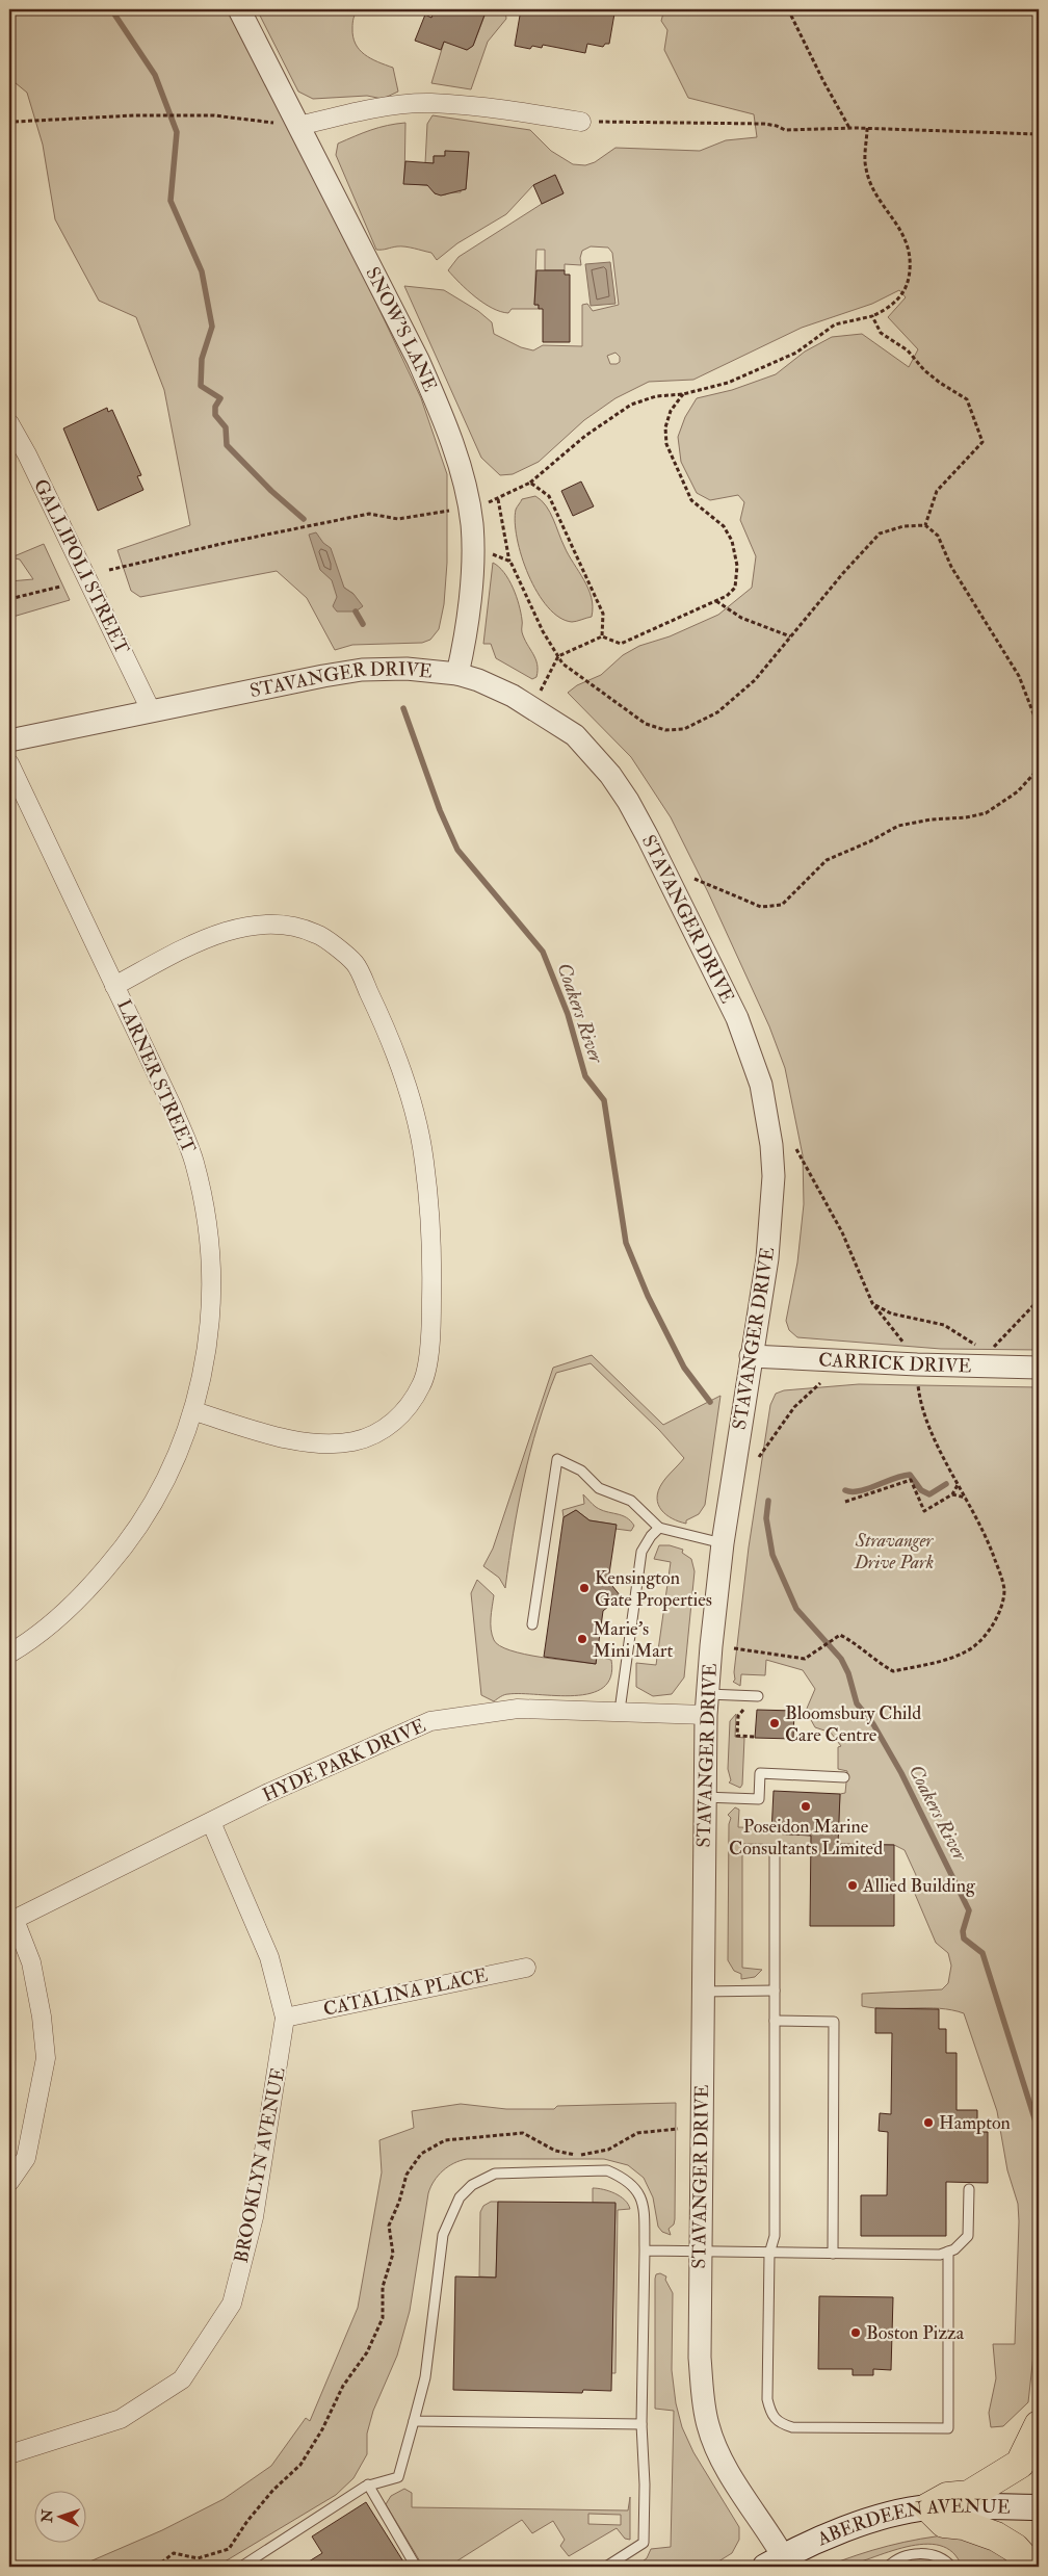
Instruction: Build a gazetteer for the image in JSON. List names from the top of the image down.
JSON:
{
  "streets": {
    "main road": ["ABERDEEN AVENUE"],
    "street": [
      "SNOW'S LANE",
      "GALLIPOLI STREET",
      "STAVANGER DRIVE",
      "LARNER STREET",
      "CARRICK DRIVE",
      "HYDE PARK DRIVE",
      "CATALINA PLACE",
      "BROOKLYN AVENUE"
    ]
  },
  "crossings": [
    ["SNOW'S LANE", "STAVANGER DRIVE"],
    ["GALLIPOLI STREET", "STAVANGER DRIVE"],
    ["STAVANGER DRIVE", "CARRICK DRIVE"],
    ["STAVANGER DRIVE", "HYDE PARK DRIVE"],
    ["STAVANGER DRIVE", "ABERDEEN AVENUE"],
    ["HYDE PARK DRIVE", "BROOKLYN AVENUE"],
    ["CATALINA PLACE", "BROOKLYN AVENUE"]
  ],
  "water": ["Coakers River"],
  "parks": ["Stravanger Drive Park"],
  "places": [
    "Kensington Gate Properties",
    "Marie's Mini Mart",
    "Bloomsbury Child Care Centre",
    "Poseidon Marine Consultants Limited",
    "Allied Building",
    "Hampton",
    "Boston Pizza"
  ],
  "north": "left"
}
